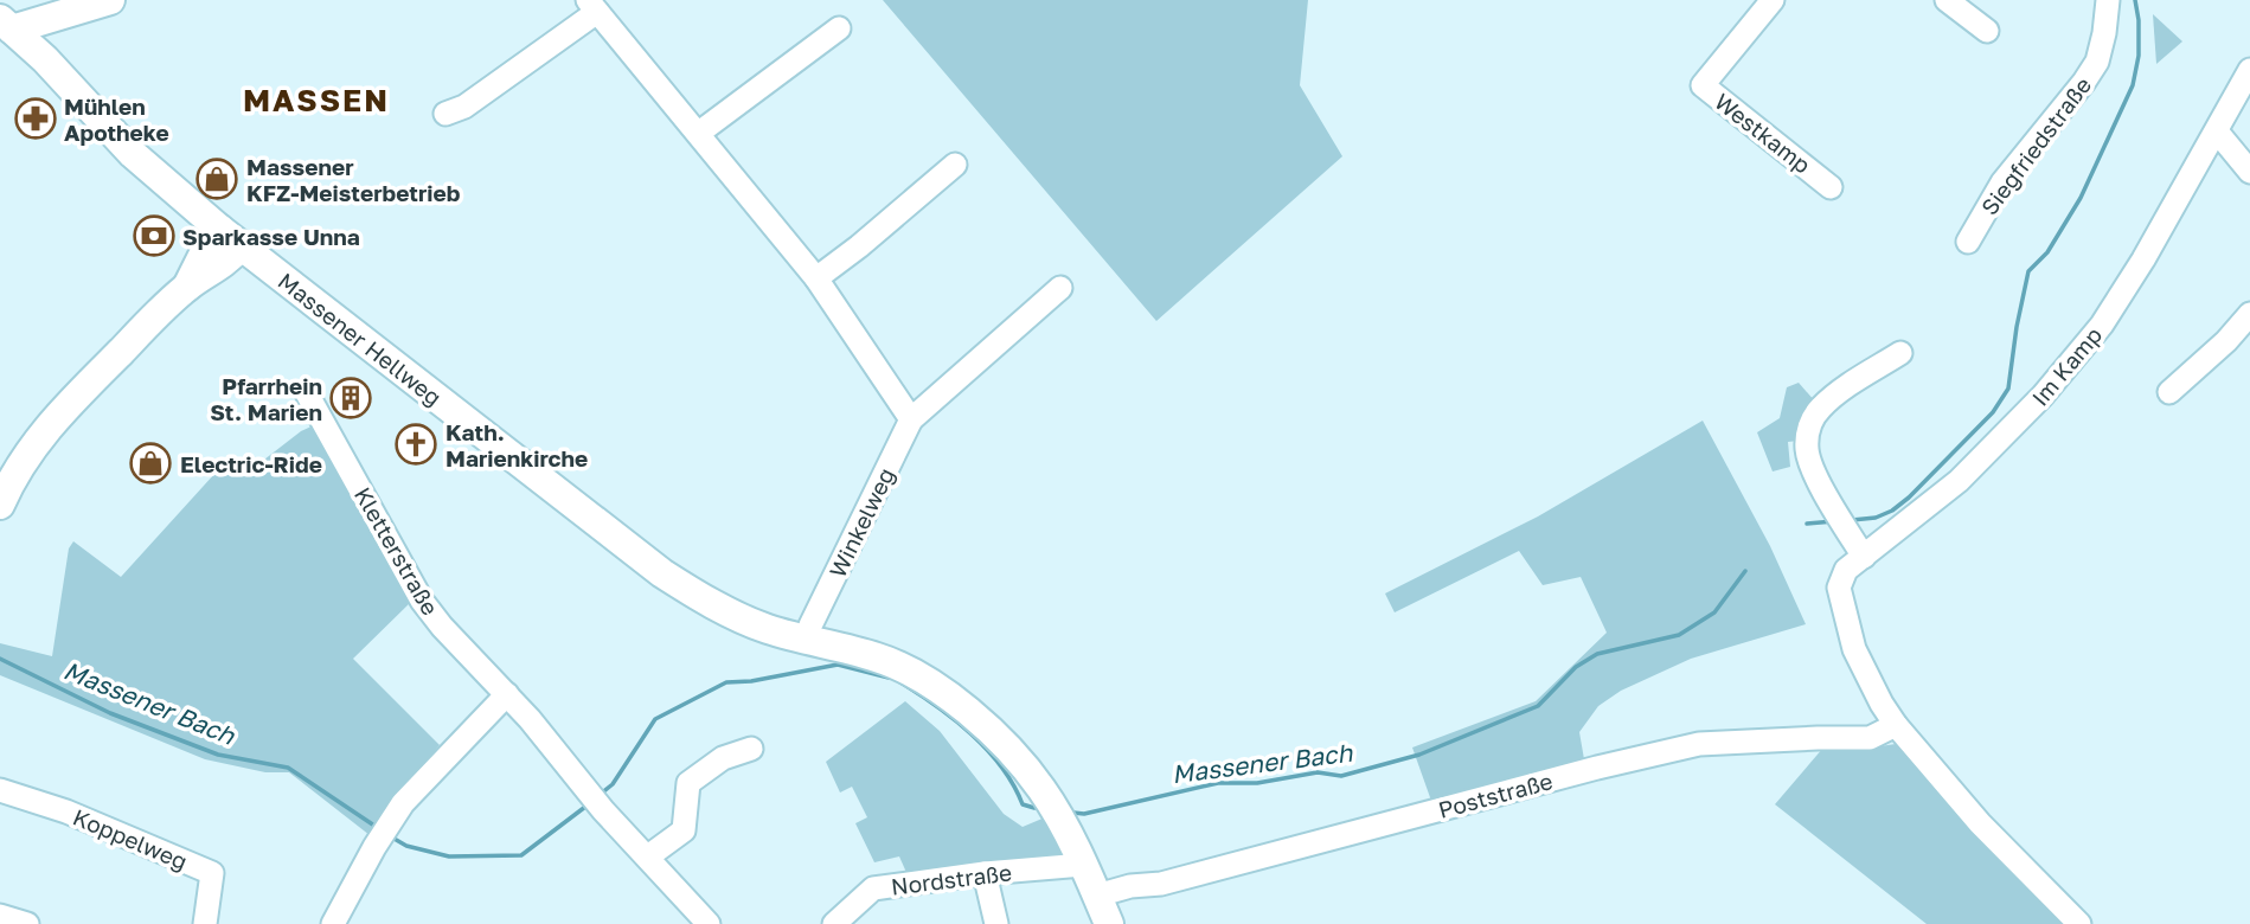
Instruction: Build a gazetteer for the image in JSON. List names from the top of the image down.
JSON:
{
  "streets": {
    "main road": ["Massener Hellweg"],
    "street": [
      "Westkamp",
      "Siegfriedstraße",
      "Im Kamp",
      "Winkelweg",
      "Kletterstraße",
      "Poststraße",
      "Koppelweg",
      "Nordstraße"
    ]
  },
  "crossings": [
    ["Massener Hellweg", "Poststraße"],
    ["Massener Hellweg", "Nordstraße"],
    ["Im Kamp", "Poststraße"]
  ],
  "districts": ["MASSEN"],
  "water": ["Massener Bach"],
  "places": {
    "pharmacy": ["Mühlen Apotheke"],
    "shop": ["Massener KFZ-Meisterbetrieb", "Electric-Ride"],
    "bank": ["Sparkasse Unna"],
    "building": ["Pfarrhein St. Marien"],
    "church": ["Kath. Marienkirche"]
  }
}
